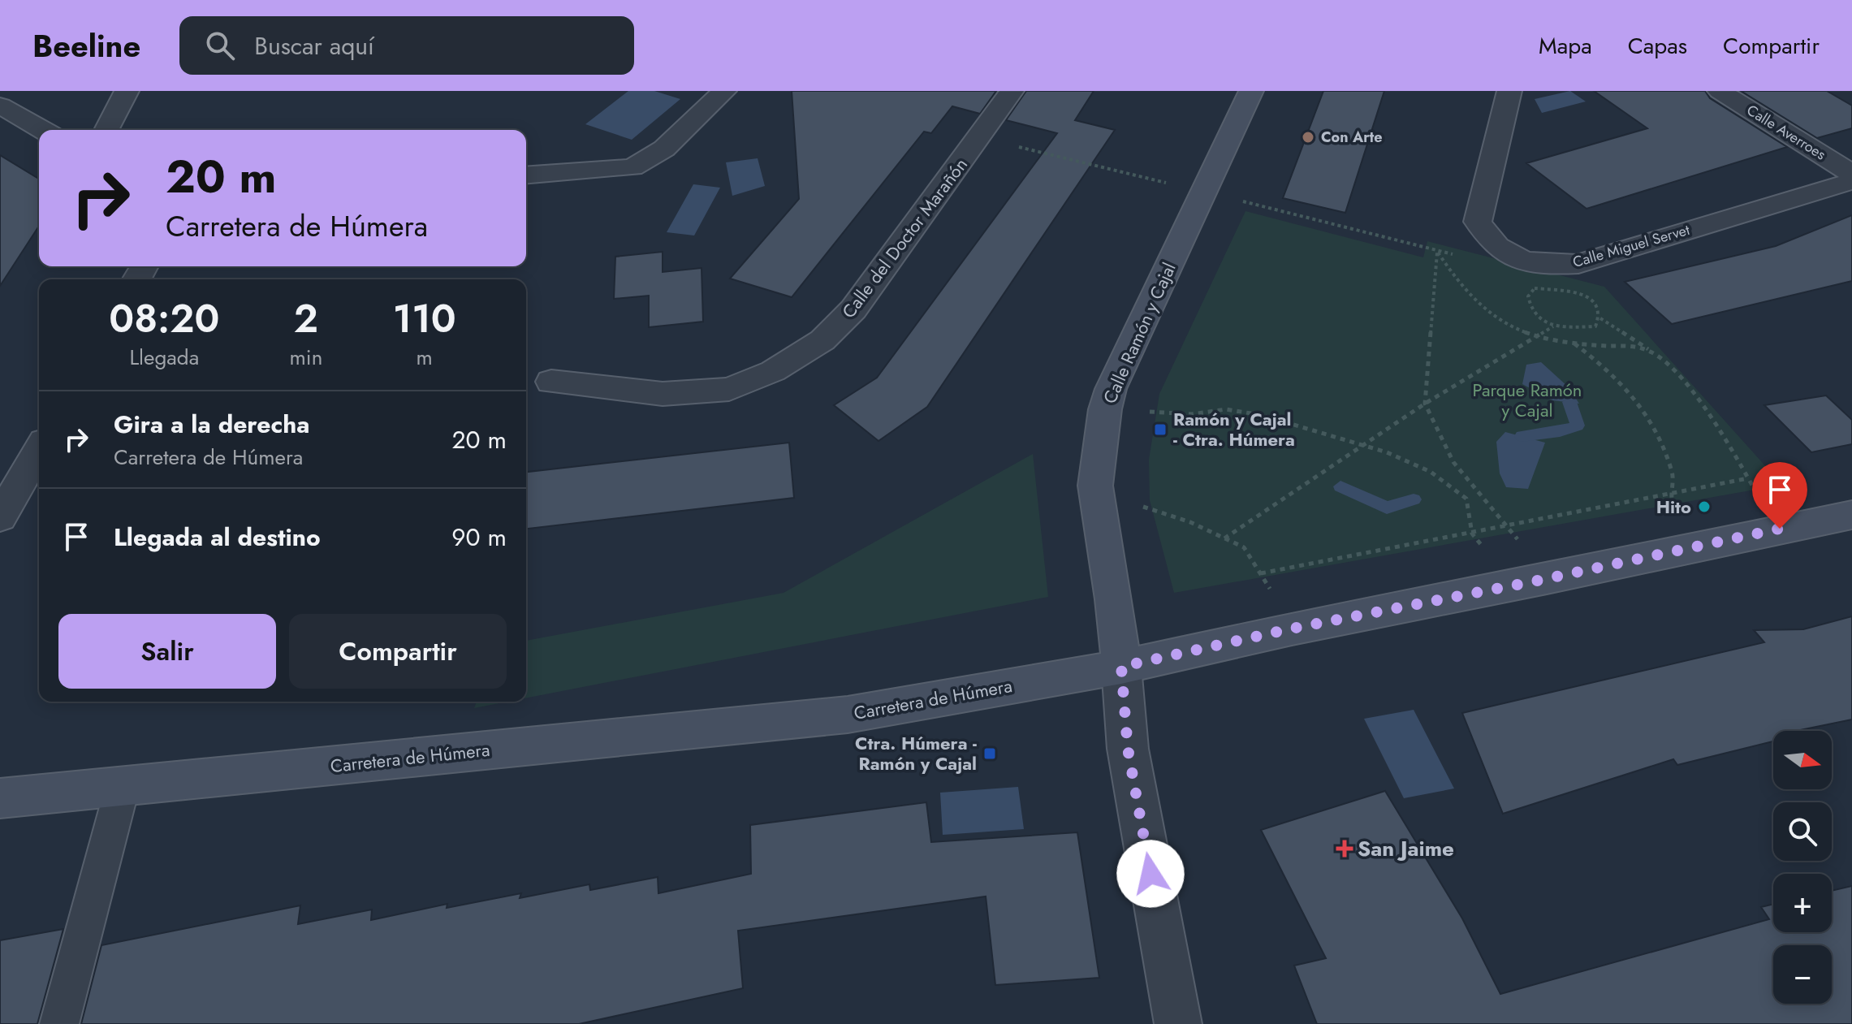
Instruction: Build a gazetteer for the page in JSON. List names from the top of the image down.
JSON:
{
  "streets": {
    "street": [
      "Calle Averroes",
      "Calle del Doctor Marañón",
      "Calle Miguel Servet",
      "Calle Ramón y Cajal",
      "Carretera de Húmera"
    ]
  },
  "crossings": [
    ["Calle Ramón y Cajal", "Carretera de Húmera"]
  ],
  "parks": ["Parque Ramón y Cajal"],
  "places": {
    "other": ["Con Arte", "Hito"],
    "transit": ["Ramón y Cajal - Ctra. Húmera", "Ctra. Húmera - Ramón y Cajal"],
    "health": ["San Jaime"]
  },
  "north": "right",
  "page": {
    "header": "Beeline",
    "search": "Buscar aquí",
    "nav": ["Mapa", "Capas", "Compartir"],
    "turn": ["20 m", "Carretera de Húmera"],
    "eta": [
      "08:20",
      "Llegada",
      "2",
      "min",
      "110",
      "m"
    ],
    "list": [
      {
        "name": "Gira a la derecha",
        "note": "Carretera de Húmera",
        "value": "20 m"
      },
      {
        "name": "Llegada al destino",
        "value": "90 m"
      }
    ],
    "buttons": ["Salir", "Compartir"],
    "map_buttons": ["+", "−"]
  }
}
